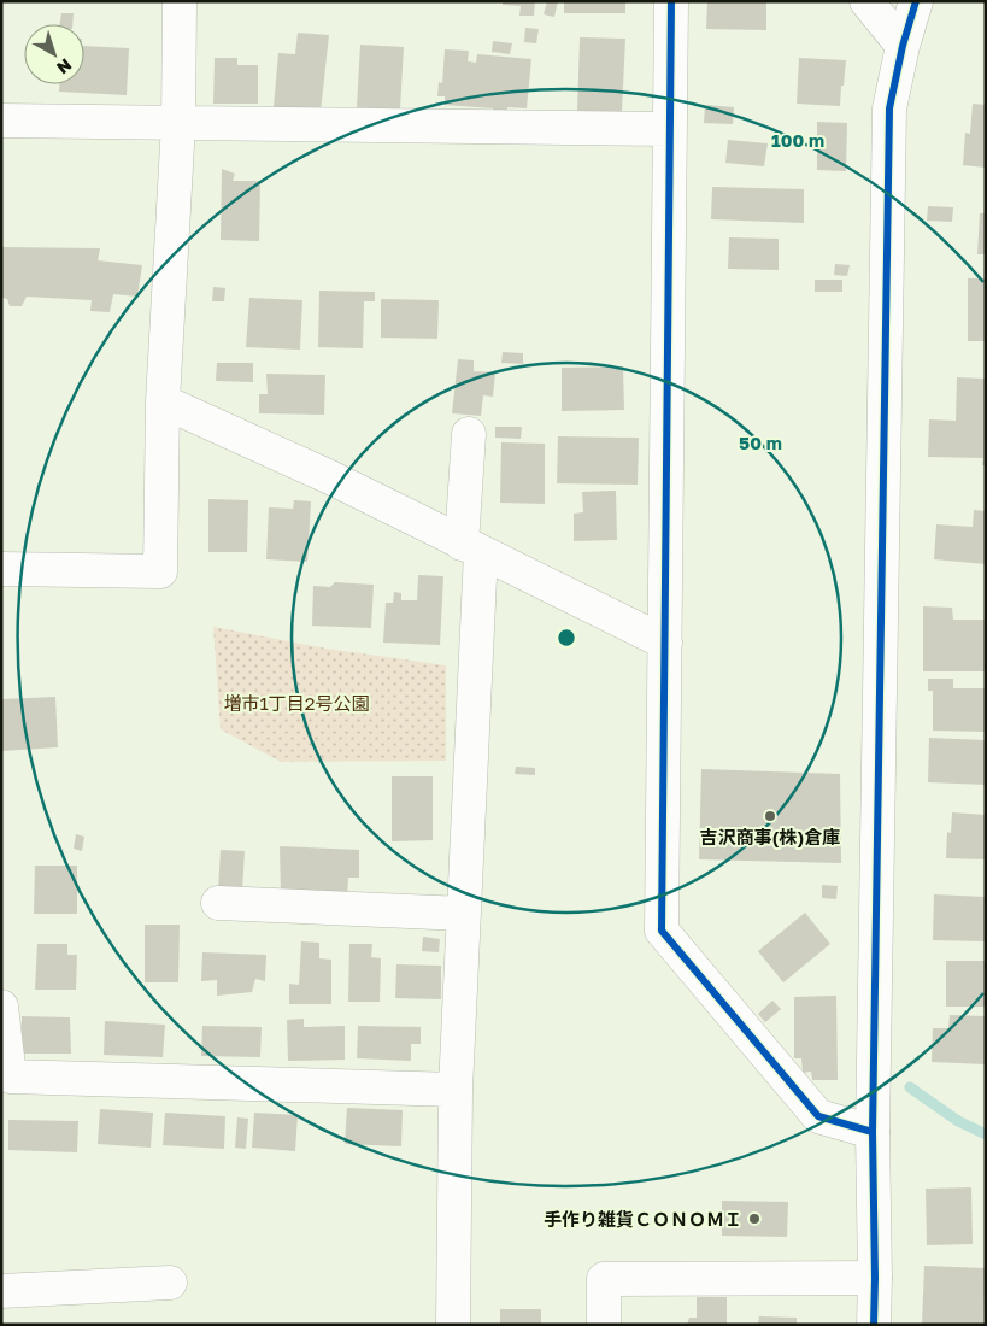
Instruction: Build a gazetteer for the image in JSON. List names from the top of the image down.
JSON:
{
  "parks": ["増市1丁目2号公園"],
  "places": ["吉沢商事(株)倉庫", "手作り雑貨ＣＯＮＯＭＩ"],
  "north": "bottom right",
  "rings": ["100 m", "50 m"]
}
